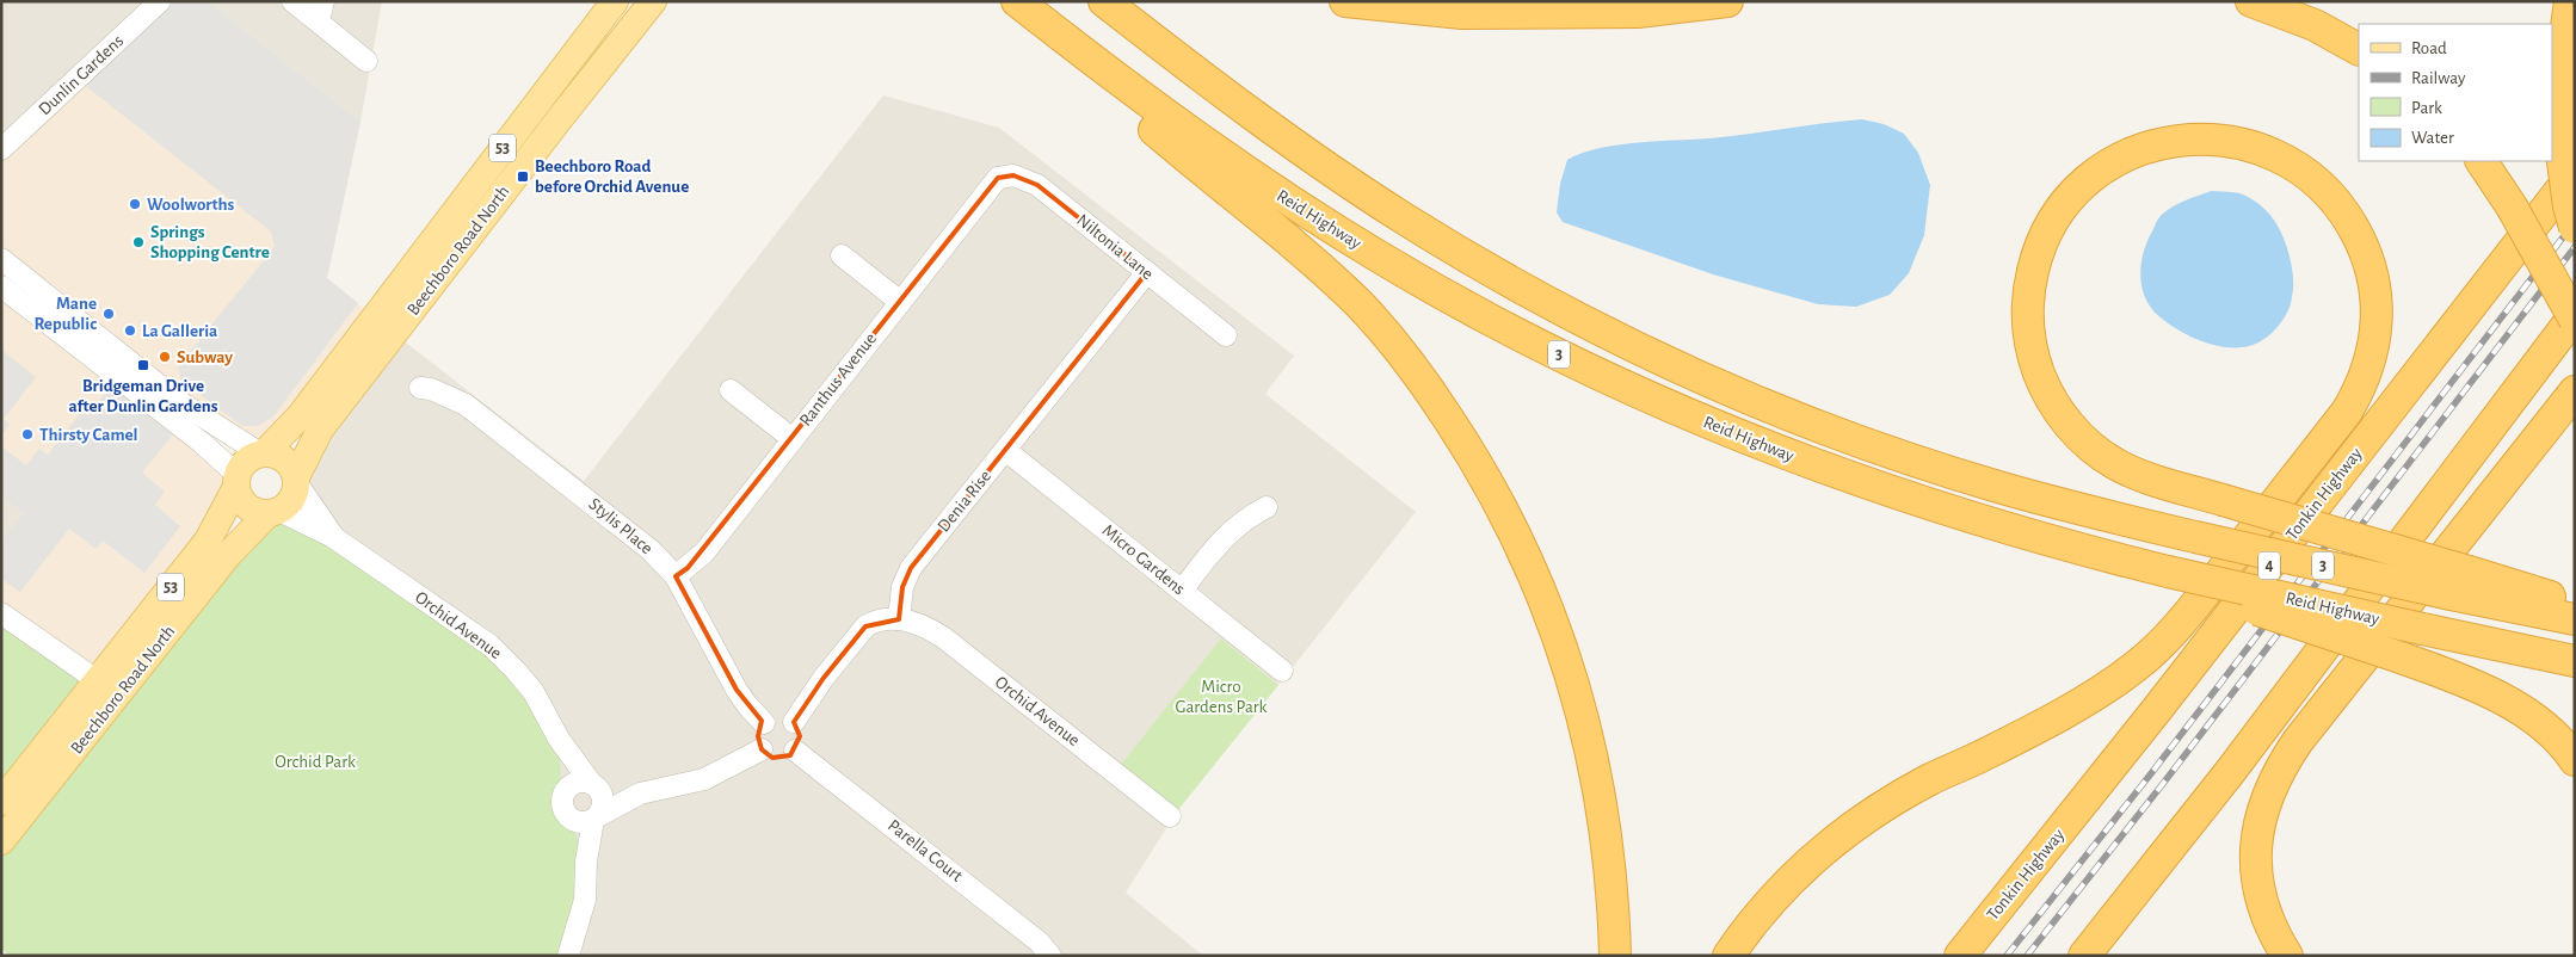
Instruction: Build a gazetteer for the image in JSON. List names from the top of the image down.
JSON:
{
  "streets": {
    "highway": [
      "Reid Highway",
      "3",
      "Tonkin Highway",
      "4"
    ],
    "main road": ["53", "Beechboro Road North"],
    "street": [
      "Dunlin Gardens",
      "Niltonia Lane",
      "Ranthus Avenue",
      "Denia Rise",
      "Stylis Place",
      "Micro Gardens",
      "Orchid Avenue",
      "Parella Court"
    ]
  },
  "crossings": [
    ["53", "Beechboro Road North"],
    ["53", "Orchid Avenue"],
    ["Niltonia Lane", "Ranthus Avenue"],
    ["Niltonia Lane", "Denia Rise"],
    ["Beechboro Road North", "Orchid Avenue"],
    ["Ranthus Avenue", "Stylis Place"],
    ["Denia Rise", "Micro Gardens"],
    ["Denia Rise", "Orchid Avenue"],
    ["Stylis Place", "Parella Court"]
  ],
  "parks": ["Micro Gardens Park", "Orchid Park"],
  "places": {
    "transit": ["Beechboro Road before Orchid Avenue", "Bridgeman Drive after Dunlin Gardens"],
    "other": [
      "Woolworths",
      "Springs Shopping Centre",
      "Mane Republic",
      "La Galleria",
      "Subway",
      "Thirsty Camel"
    ]
  },
  "legend": [
    "Road",
    "Railway",
    "Park",
    "Water"
  ]
}
